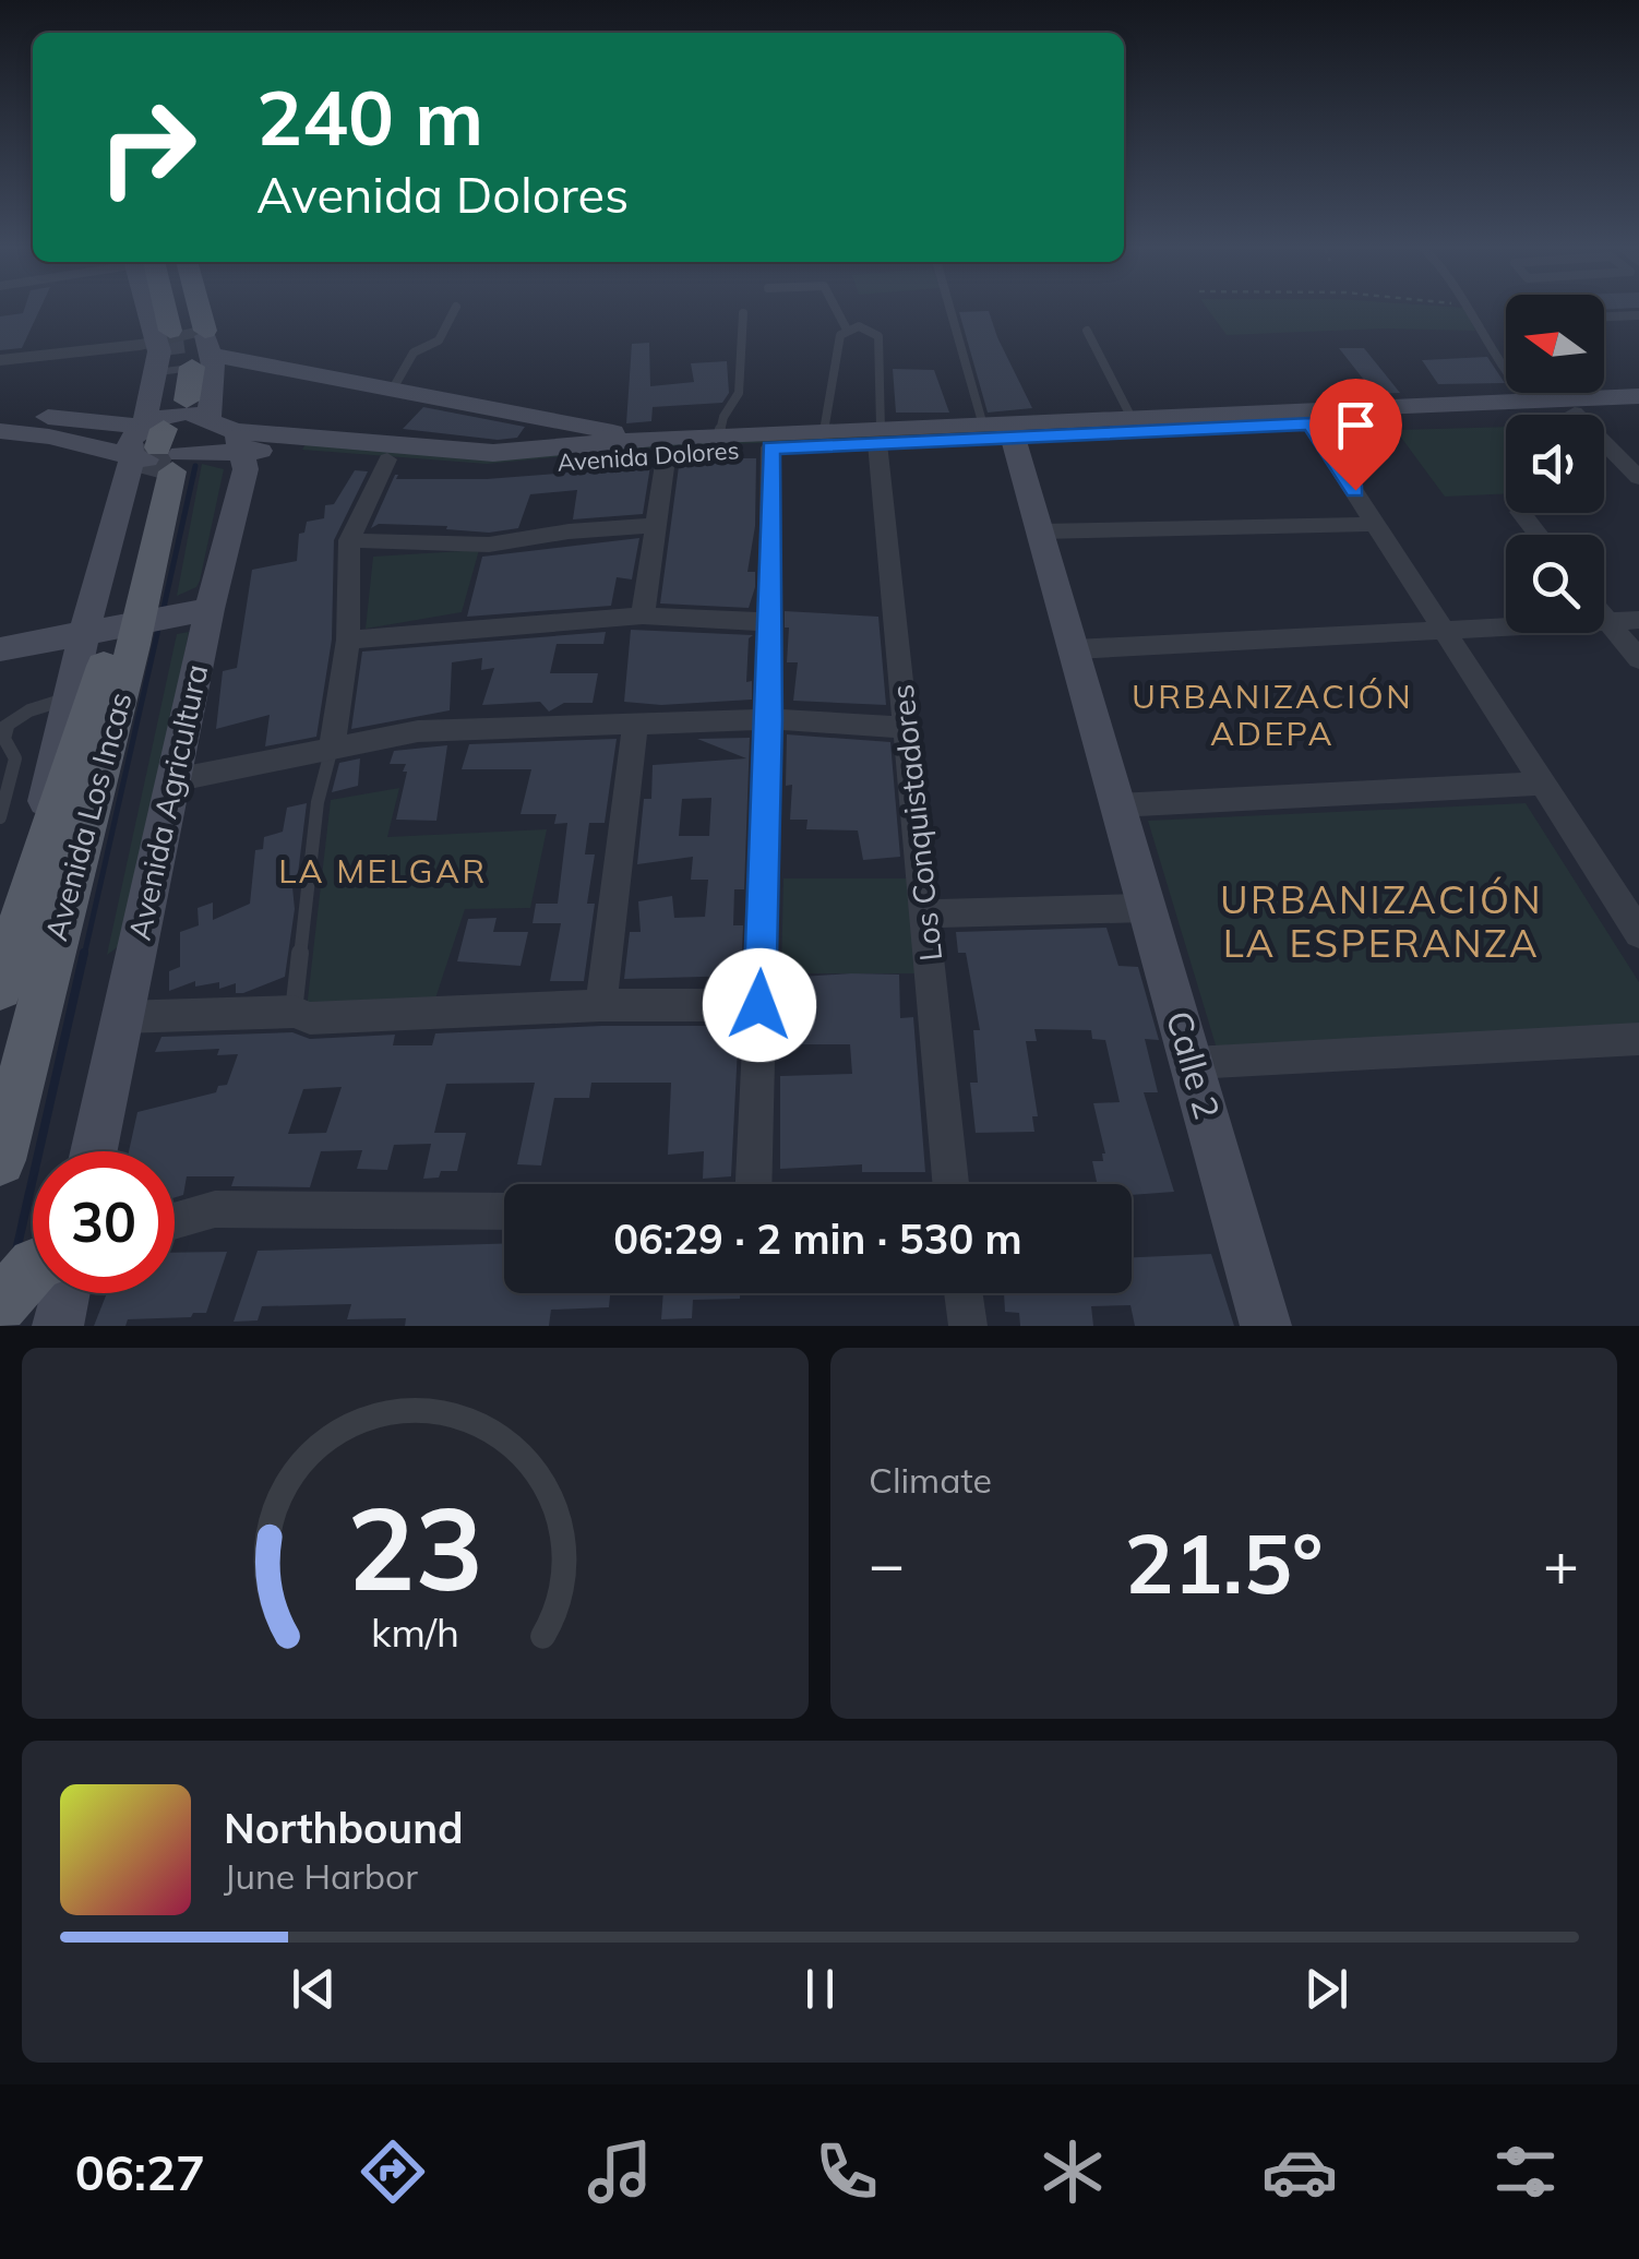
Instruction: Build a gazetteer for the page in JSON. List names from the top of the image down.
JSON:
{
  "streets": {
    "main road": [
      "Avenida Dolores",
      "Avenida Agricultura",
      "Avenida Los Incas",
      "Calle 2"
    ],
    "street": ["Los Conquistadores"]
  },
  "crossings": [
    ["Avenida Dolores", "Avenida Agricultura"],
    ["Avenida Dolores", "Avenida Los Incas"],
    ["Avenida Dolores", "Los Conquistadores"],
    ["Avenida Dolores", "Calle 2"],
    ["Avenida Agricultura", "Avenida Los Incas"]
  ],
  "districts": ["URBANIZACIÓN ADEPA", "LA MELGAR", "URBANIZACIÓN LA ESPERANZA"],
  "north": "left",
  "page": {
    "turn": ["240 m", "Avenida Dolores"],
    "limit": "30",
    "trip": "06:29 · 2 min · 530 m",
    "tile": "Climate",
    "heat": ["−", "21.5°", "+"],
    "song": ["Northbound", "June Harbor"],
    "tabs": "06:27",
    "gauge": ["23", "km/h"]
  }
}
